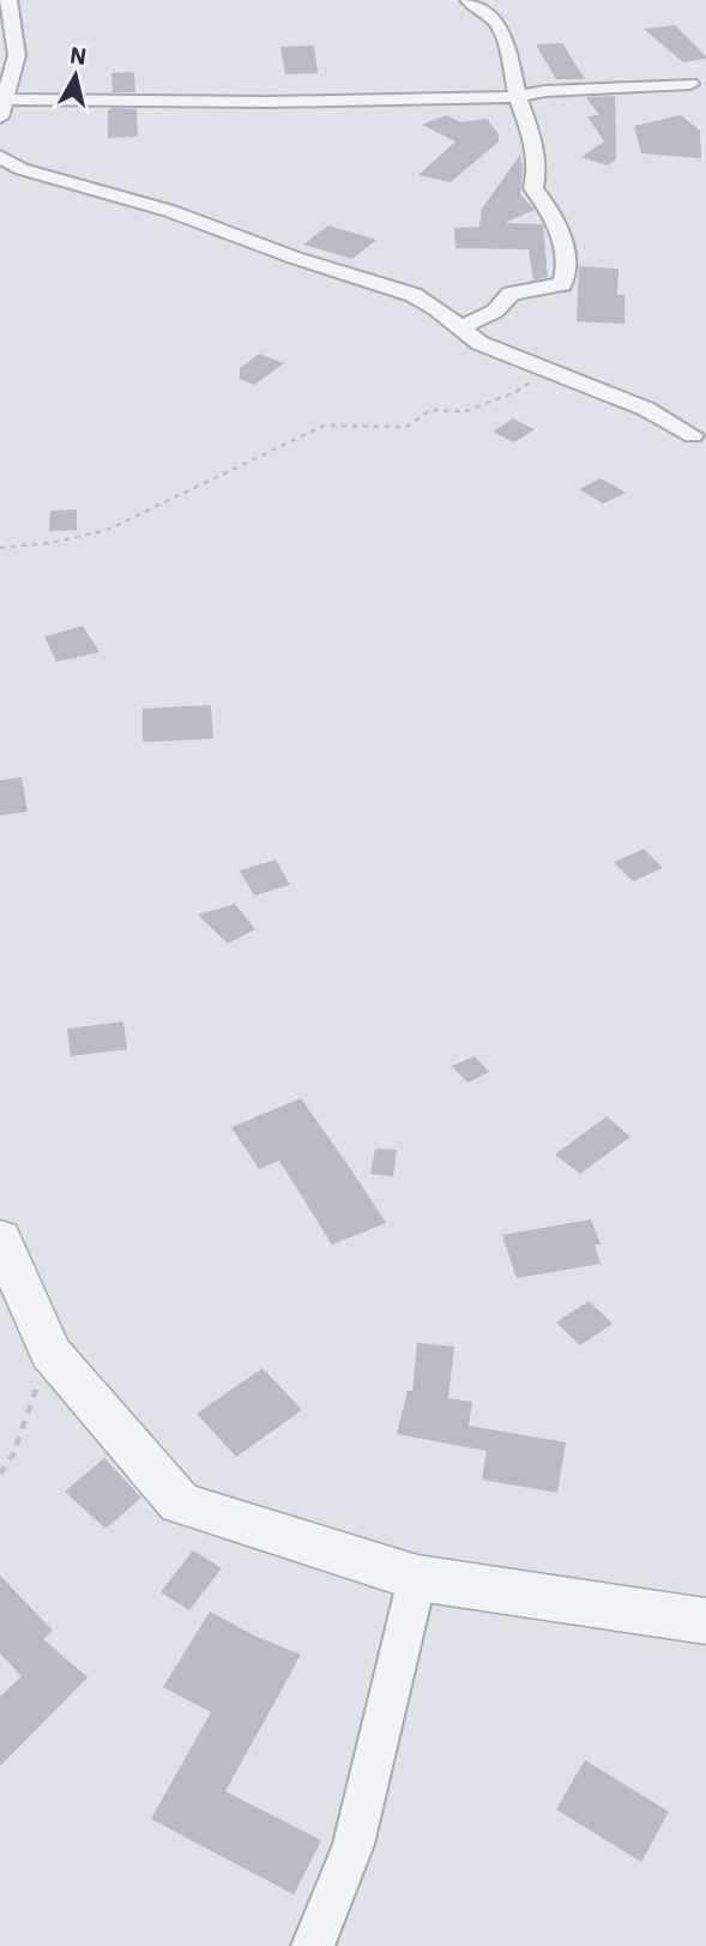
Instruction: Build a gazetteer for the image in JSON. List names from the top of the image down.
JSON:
{
  "north": "top"
}
